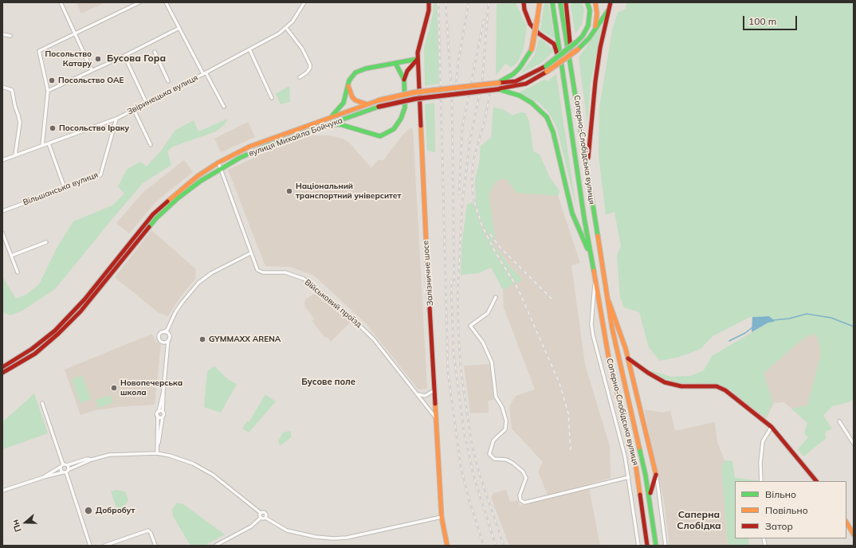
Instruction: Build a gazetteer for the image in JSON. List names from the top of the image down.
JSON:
{
  "streets": {
    "main road": ["вулиця Михайла Бойчука", "Саперно-Слобідська вулиця", "Залізничне шосе"],
    "street": ["Звіринецька вулиця", "Вільшанська вулиця", "Військовий проїзд"]
  },
  "crossings": [
    ["Звіринецька вулиця", "Вільшанська вулиця"],
    ["вулиця Михайла Бойчука", "Військовий проїзд"],
    ["Залізничне шосе", "Військовий проїзд"]
  ],
  "districts": ["Бусова Гора", "Бусове поле", "Саперна Слобідка"],
  "places": [
    "Посольство Катару",
    "Посольство ОАЕ",
    "Посольство Іраку",
    "Національний транспортний університет",
    "GYMMAXX ARENA",
    "Новопечерська школа",
    "Добробут"
  ],
  "legend": ["Вільно", "Повільно", "Затор"],
  "scale_bar": "100 m",
  "north": "left"
}
